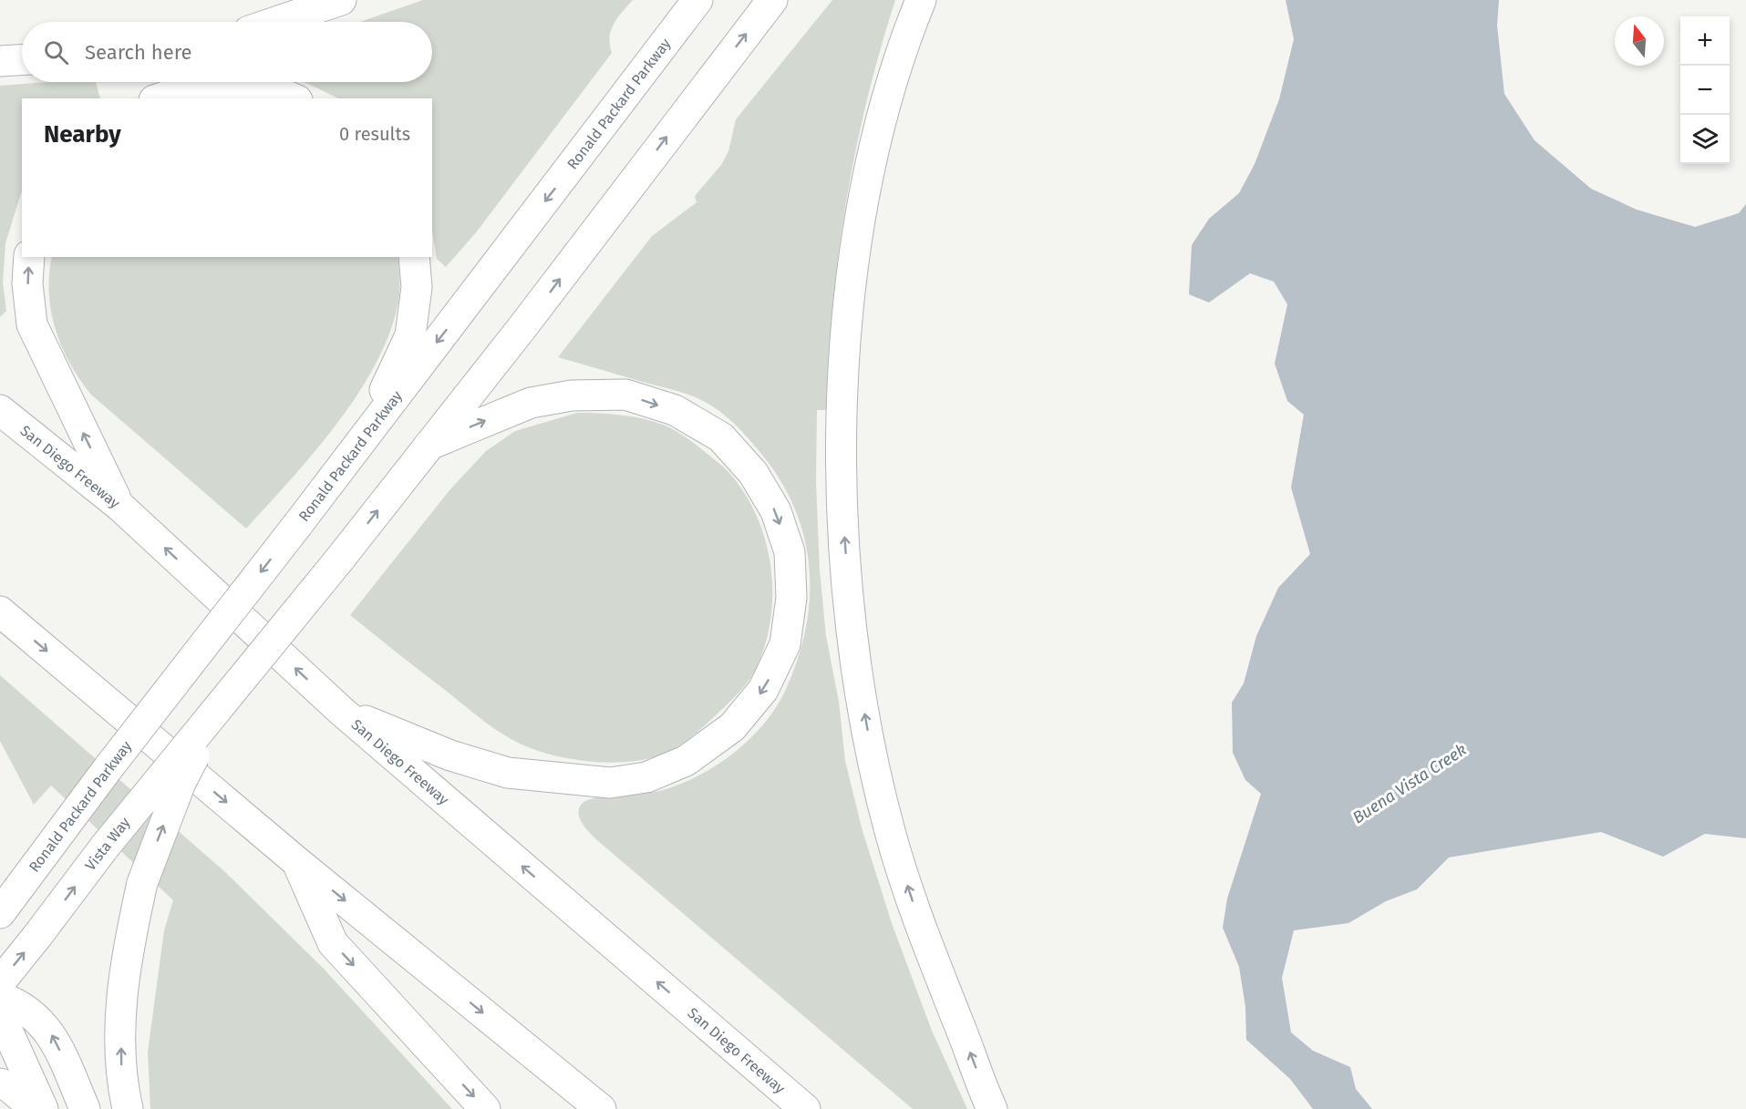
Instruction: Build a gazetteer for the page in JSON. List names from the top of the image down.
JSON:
{
  "streets": {
    "main road": ["Ronald Packard Parkway", "San Diego Freeway", "Vista Way"]
  },
  "one_way": ["Vista Way"],
  "water": ["Buena Vista Creek"],
  "north": "top",
  "page": {
    "map_buttons": ["+", "−"],
    "search": "Search here",
    "heading": ["Nearby", "0 results"]
  }
}
